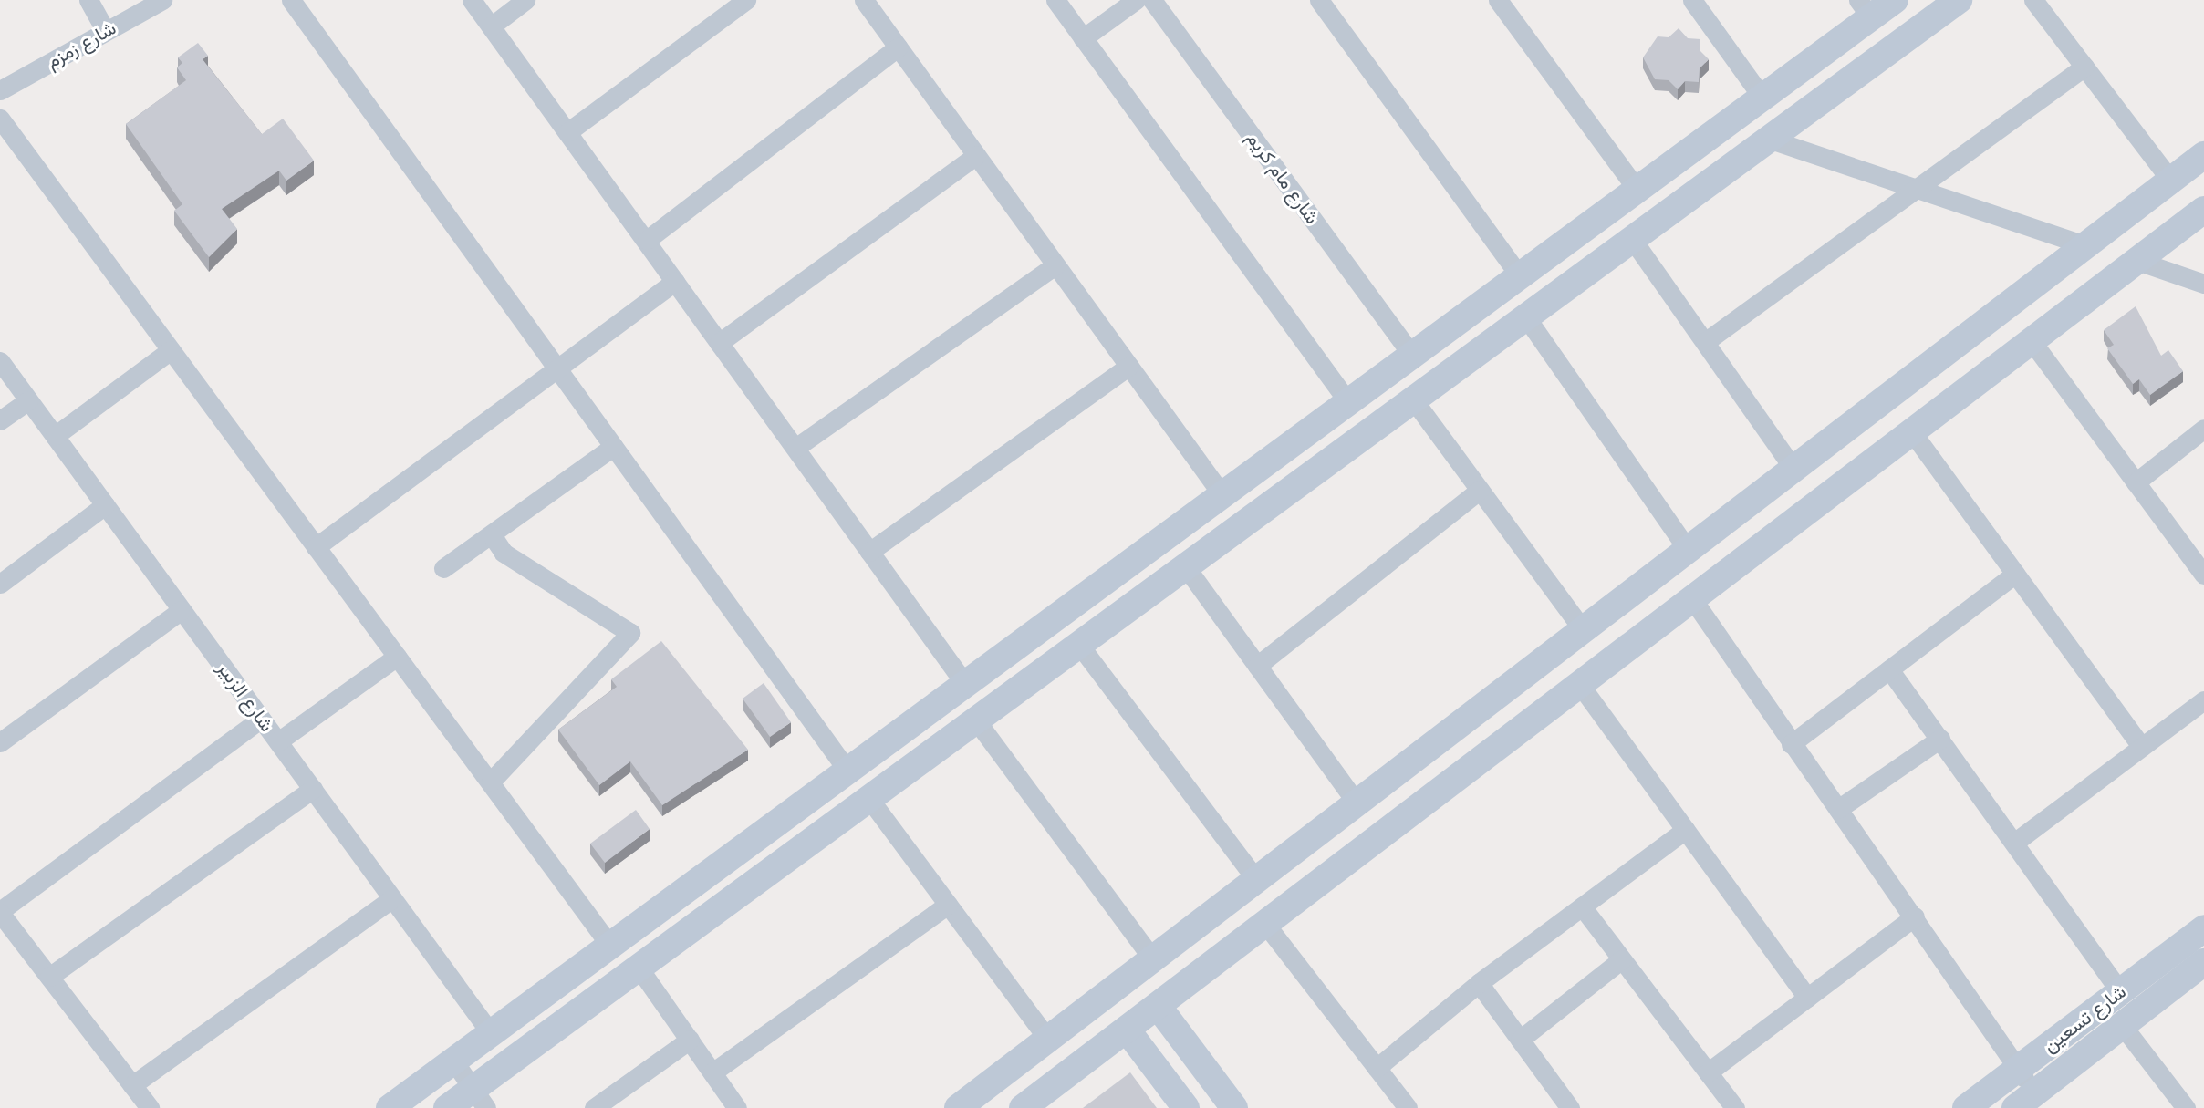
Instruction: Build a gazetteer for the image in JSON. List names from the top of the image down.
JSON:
{
  "streets": {
    "street": [
      "شارع زمزم",
      "شارع مام كريم",
      "شارع الزبير",
      "شارع تسعين"
    ]
  }
}
